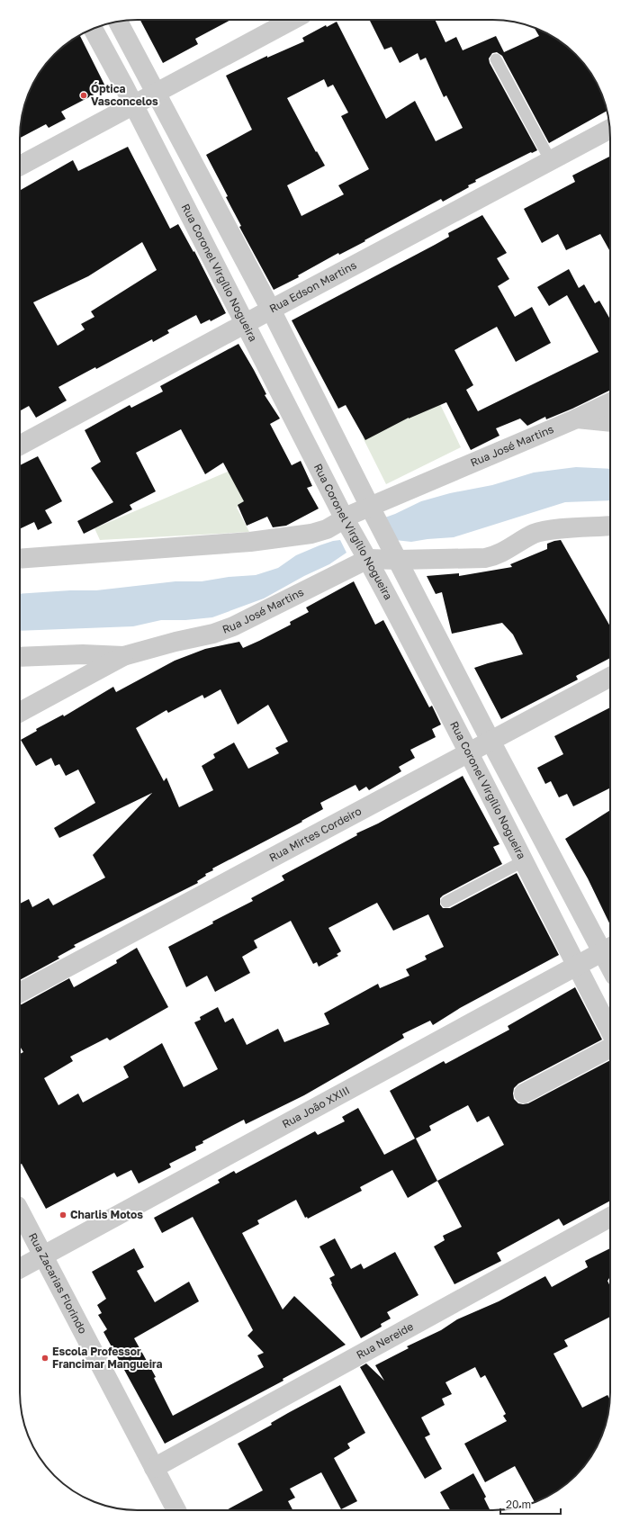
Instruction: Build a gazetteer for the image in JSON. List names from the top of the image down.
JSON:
{
  "streets": {
    "street": [
      "Rua Coronel Virgílio Nogueira",
      "Rua Edson Martins",
      "Rua José Martins",
      "Rua Mirtes Cordeiro",
      "Rua João XXIII",
      "Rua Zacarias Florindo",
      "Rua Nereide"
    ]
  },
  "crossings": [
    ["Rua Coronel Virgílio Nogueira", "Rua Edson Martins"],
    ["Rua Coronel Virgílio Nogueira", "Rua José Martins"],
    ["Rua Coronel Virgílio Nogueira", "Rua Mirtes Cordeiro"],
    ["Rua Coronel Virgílio Nogueira", "Rua João XXIII"],
    ["Rua João XXIII", "Rua Zacarias Florindo"],
    ["Rua Zacarias Florindo", "Rua Nereide"]
  ],
  "places": ["Óptica Vasconcelos", "Charlis Motos", "Escola Professor Francimar Mangueira"],
  "scale_bar": "20 m"
}
